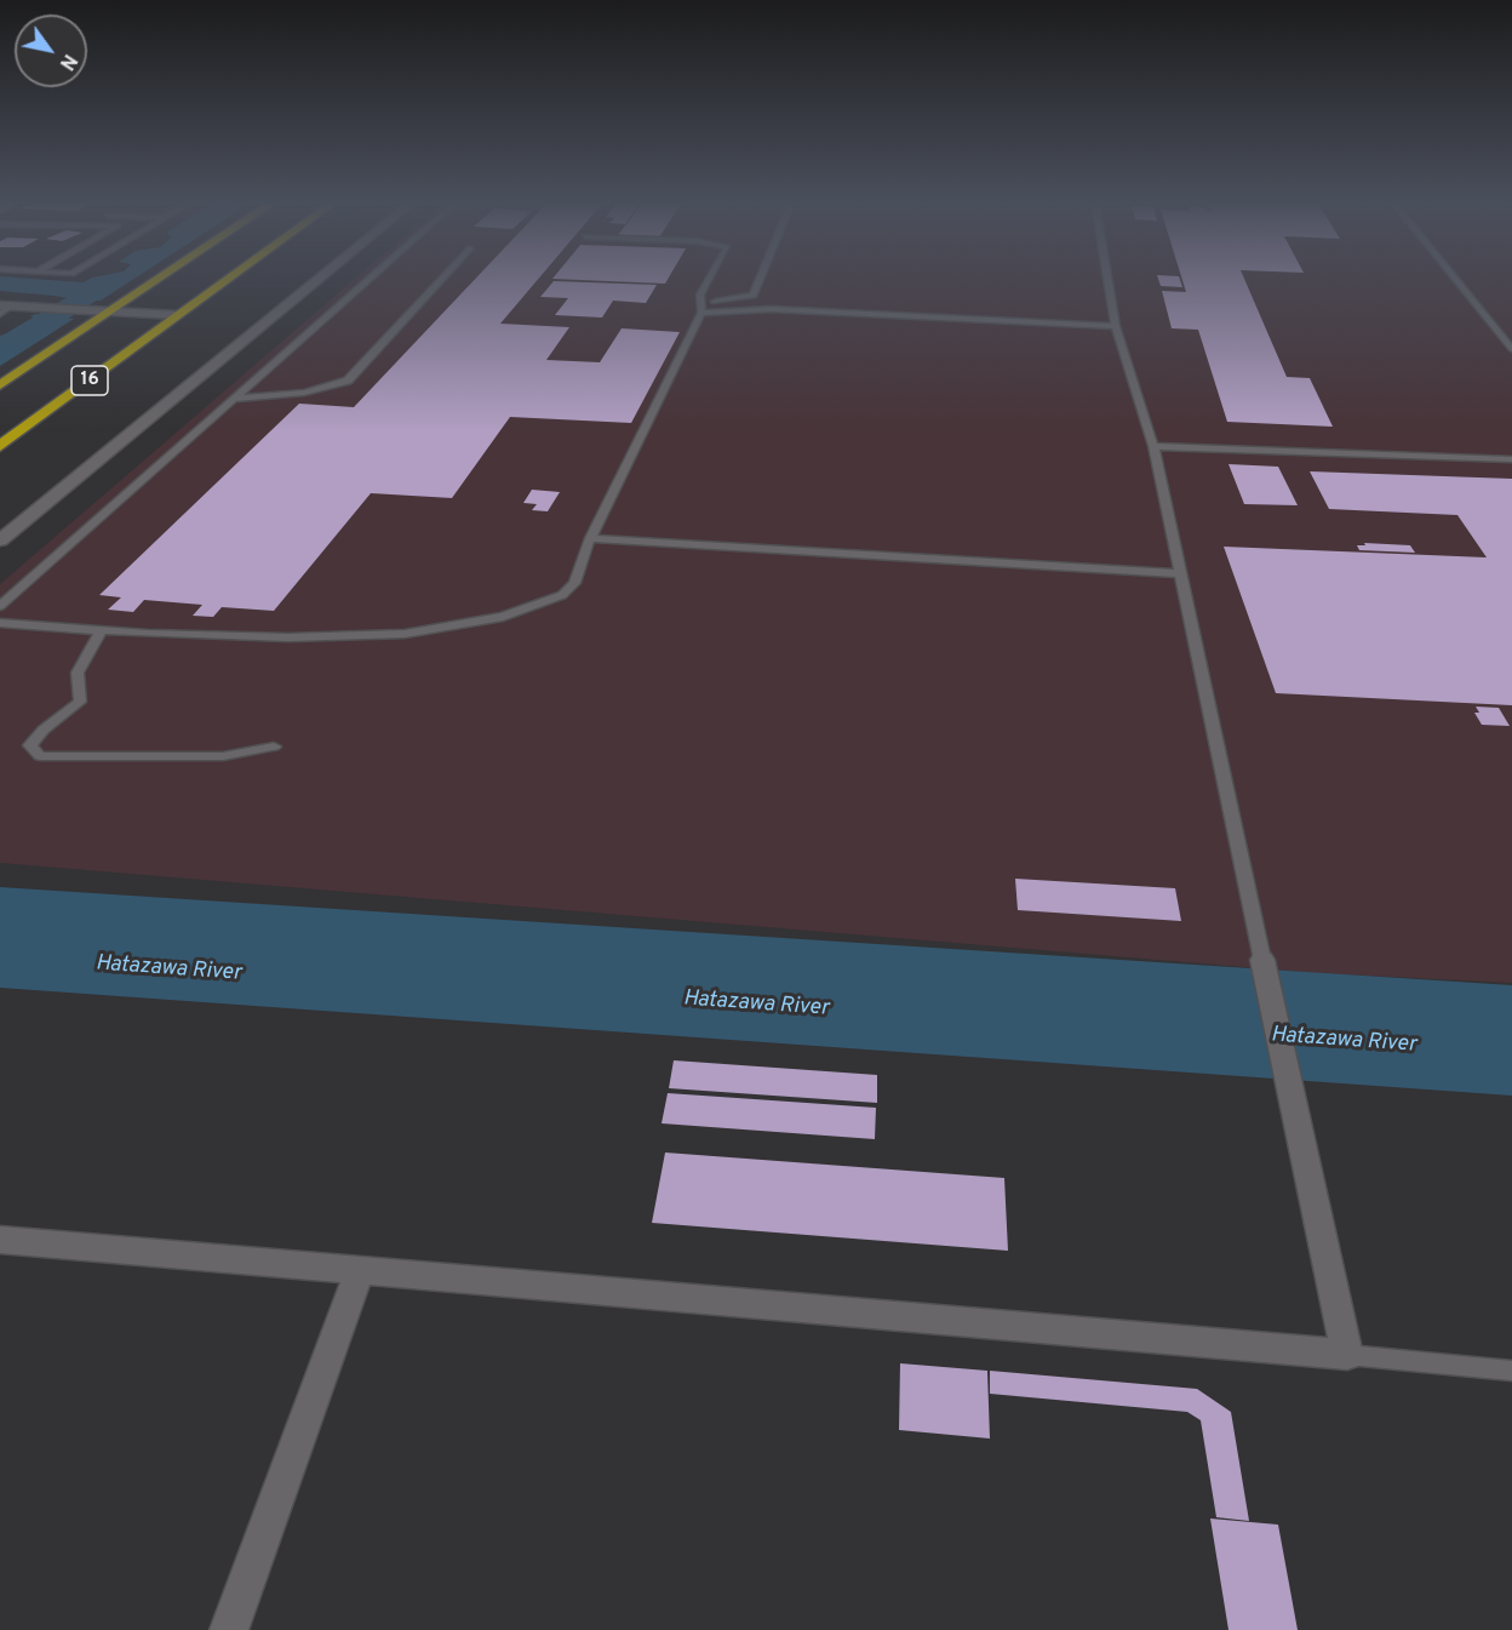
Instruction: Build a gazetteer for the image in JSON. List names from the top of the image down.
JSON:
{
  "streets": {
    "highway": ["16"]
  },
  "water": ["Hatazawa River"],
  "north": "bottom right"
}
